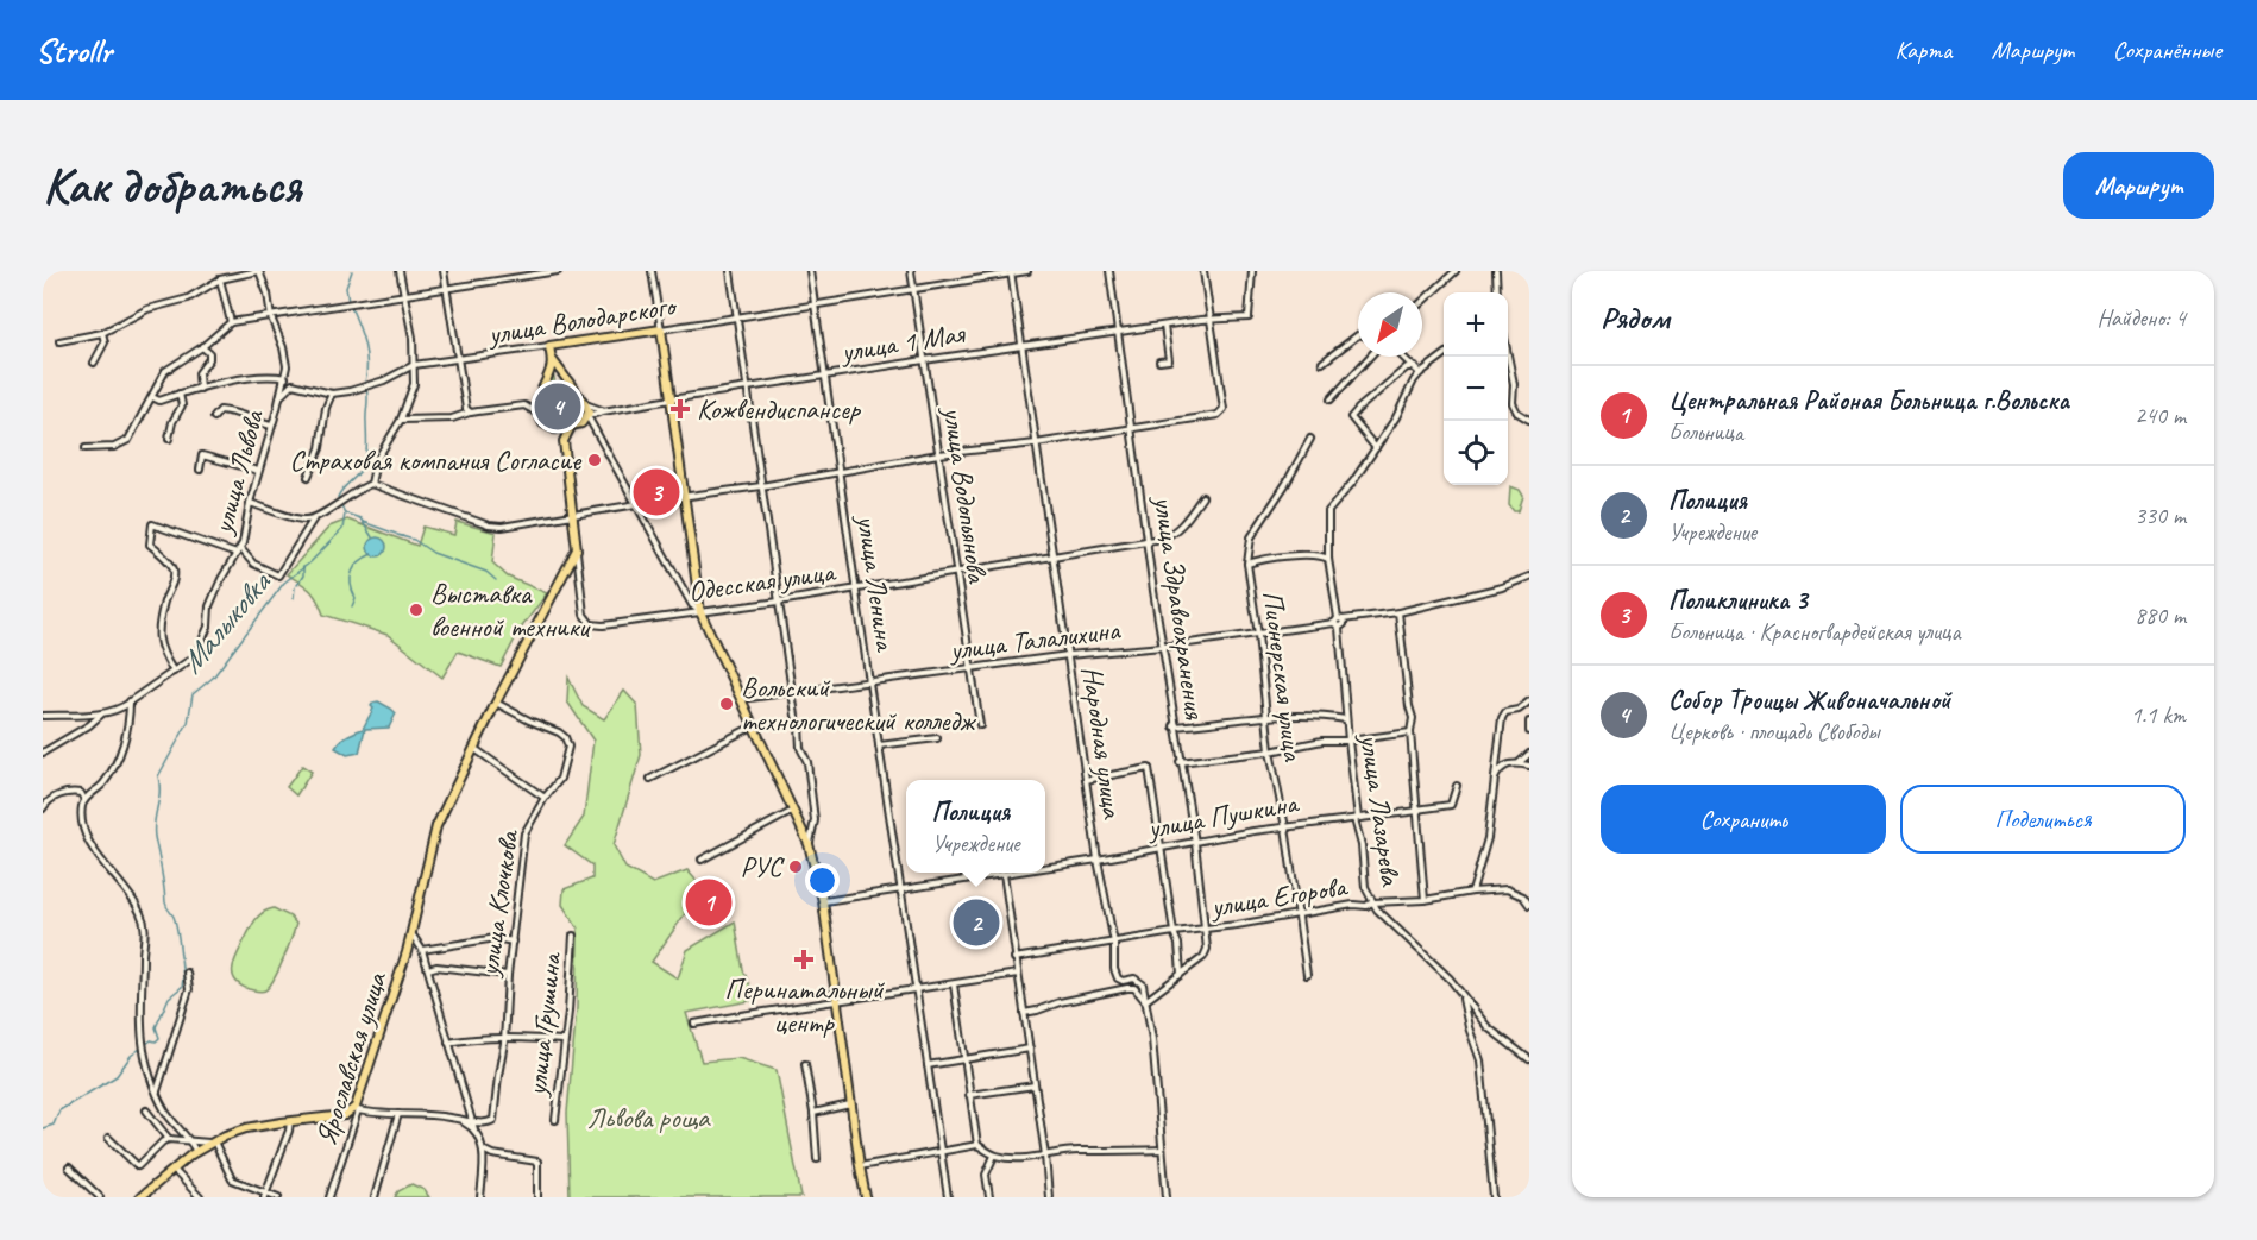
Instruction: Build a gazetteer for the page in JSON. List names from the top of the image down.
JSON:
{
  "streets": {
    "main road": ["улица Володарского", "Ярославская улица"],
    "street": [
      "улица 1 Мая",
      "улица Львова",
      "улица Водопьянова",
      "Одесская улица",
      "улица Ленина",
      "улица Здравоохранения",
      "улица Талалихина",
      "Пионерская улица",
      "Народная улица",
      "улица Лазарева",
      "улица Пушкина",
      "улица Егорова",
      "улица Клочкова",
      "улица Грушина"
    ]
  },
  "crossings": [
    ["улица Володарского", "улица Водопьянова"],
    ["улица Володарского", "улица Ленина"],
    ["улица Володарского", "Народная улица"],
    ["улица 1 Мая", "улица Водопьянова"],
    ["улица 1 Мая", "улица Ленина"],
    ["улица 1 Мая", "улица Здравоохранения"],
    ["улица 1 Мая", "Народная улица"],
    ["улица Водопьянова", "Одесская улица"],
    ["улица Водопьянова", "улица Талалихина"],
    ["Одесская улица", "улица Ленина"],
    ["Одесская улица", "улица Здравоохранения"],
    ["Одесская улица", "Народная улица"],
    ["Одесская улица", "Ярославская улица"],
    ["улица Ленина", "улица Талалихина"],
    ["улица Ленина", "улица Пушкина"],
    ["улица Здравоохранения", "улица Талалихина"],
    ["улица Здравоохранения", "улица Пушкина"],
    ["улица Здравоохранения", "улица Егорова"],
    ["улица Талалихина", "Пионерская улица"],
    ["улица Талалихина", "Народная улица"],
    ["Пионерская улица", "улица Пушкина"],
    ["Пионерская улица", "улица Егорова"],
    ["Народная улица", "улица Пушкина"],
    ["Народная улица", "улица Егорова"],
    ["улица Лазарева", "улица Пушкина"],
    ["улица Лазарева", "улица Егорова"],
    ["улица Клочкова", "Ярославская улица"]
  ],
  "water": ["Малыковка"],
  "parks": ["Львова роща"],
  "places": {
    "health": ["Кожвендиспансер", "Перинатальный центр"],
    "other": [
      "Страховая компания Согласие",
      "Выставка военной техники",
      "Вольский технологический колледж",
      "РУС"
    ]
  },
  "north": "bottom left",
  "page": {
    "header": "Strollr",
    "nav": ["Карта", "Маршрут", "Сохранённые"],
    "buttons": [
      "Маршрут",
      ["Сохранить", "Поделиться"]
    ],
    "title": "Как добраться",
    "heading": ["Рядом", "Найдено: 4"],
    "map_buttons": ["+", "−"],
    "list": [
      {
        "mark": "1",
        "name": "Центральная Районая Больница г.Вольска",
        "note": "Больница",
        "value": "240 m"
      },
      {
        "mark": "2",
        "name": "Полиция",
        "note": "Учреждение",
        "value": "330 m"
      },
      {
        "mark": "3",
        "name": "Поликлиника 3",
        "note": "Больница · Красногвардейская улица",
        "value": "880 m"
      },
      {
        "mark": "4",
        "name": "Собор Троицы Живоначальной",
        "note": "Церковь · площадь Свободы",
        "value": "1.1 km"
      }
    ],
    "pins": [
      "4",
      "3",
      "1",
      "2"
    ],
    "popup": ["Полиция", "Учреждение"]
  }
}
